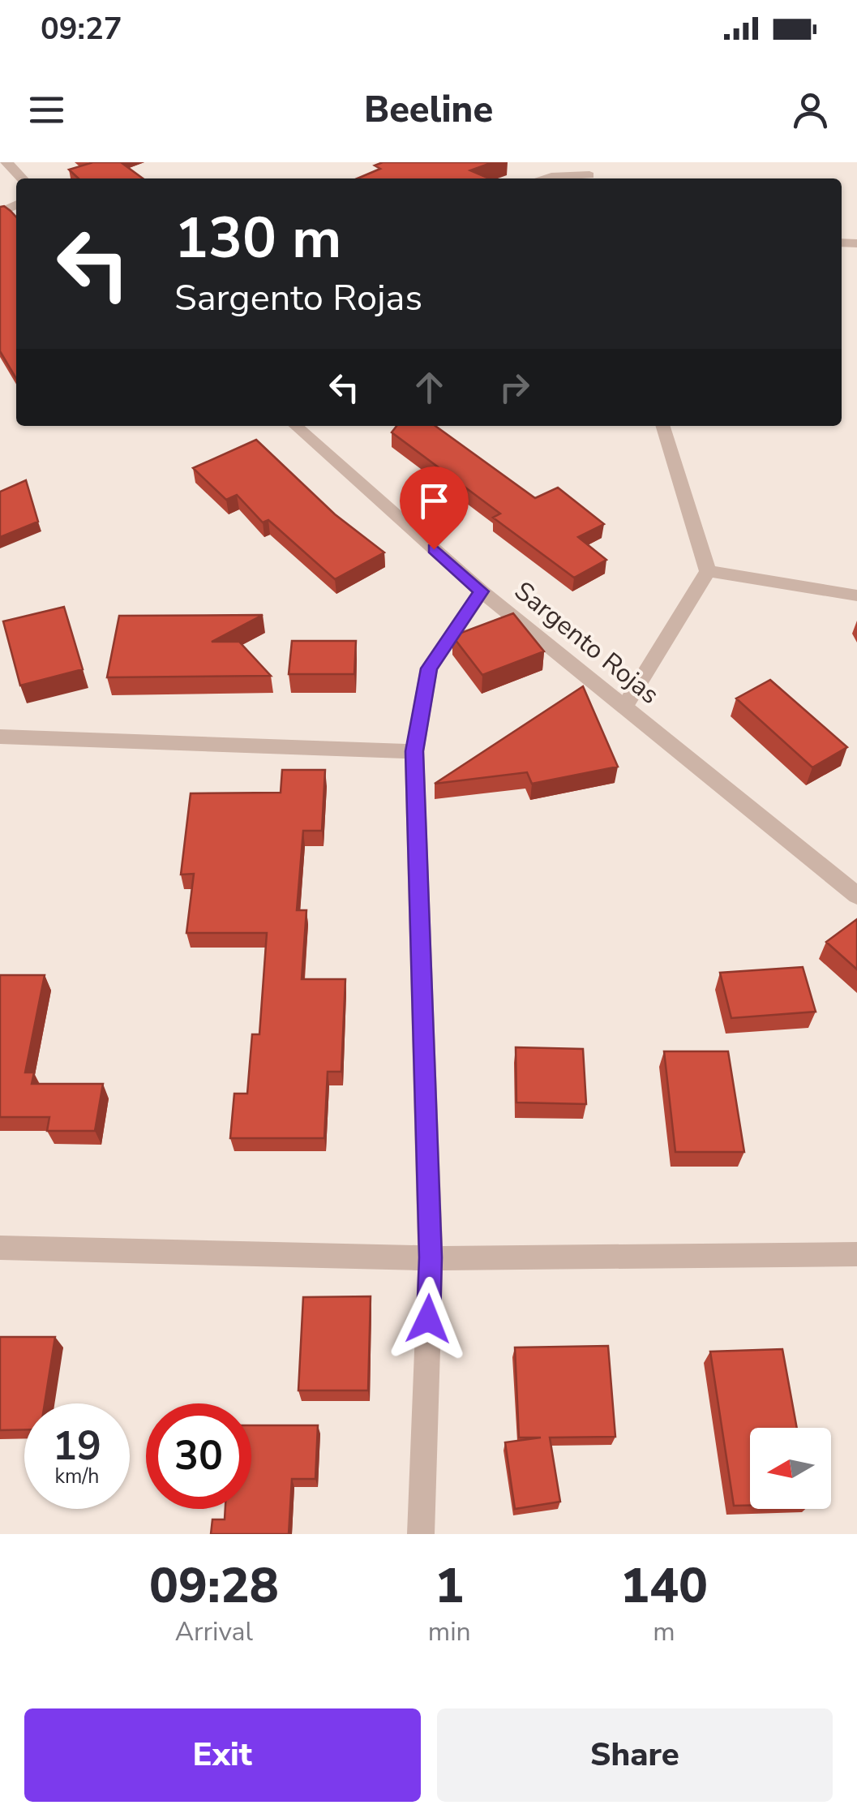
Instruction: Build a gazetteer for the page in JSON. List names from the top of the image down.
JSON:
{
  "streets": {
    "street": ["Sargento Rojas"]
  },
  "north": "left",
  "page": {
    "status": "09:27",
    "header": "Beeline",
    "turn": ["130 m", "Sargento Rojas"],
    "speed": "19 km/h",
    "limit": "30",
    "eta": [
      "09:28",
      "Arrival",
      "1",
      "min",
      "140",
      "m"
    ],
    "buttons": ["Exit", "Share"]
  }
}
